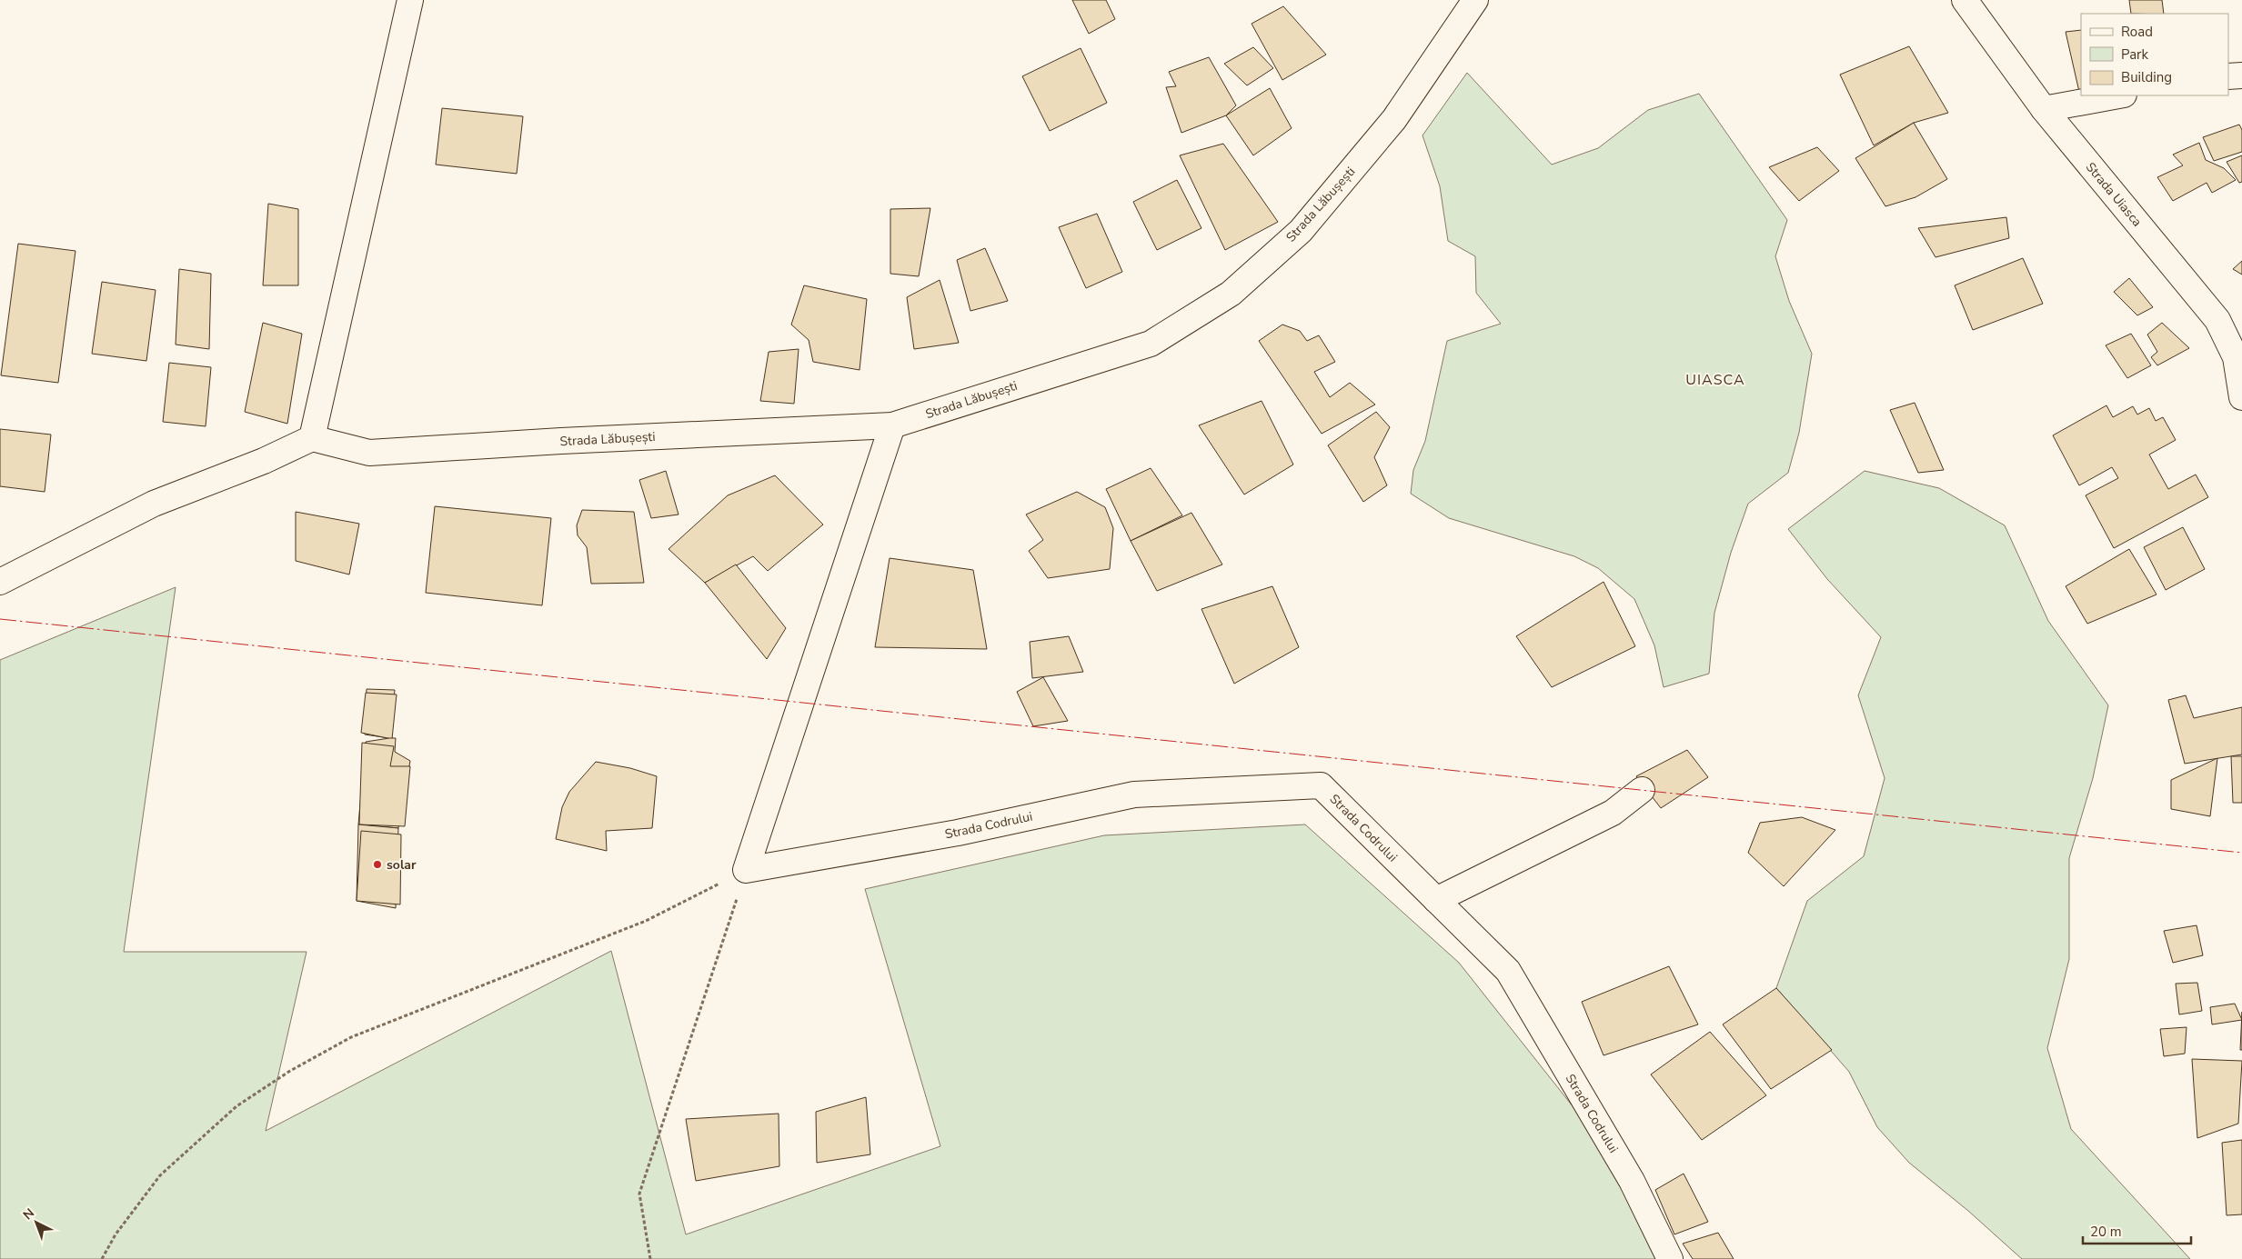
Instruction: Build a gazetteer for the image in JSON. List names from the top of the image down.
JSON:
{
  "streets": {
    "street": ["Strada Uiasca", "Strada Lăbușești", "Strada Codrului"]
  },
  "districts": ["UIASCA"],
  "places": ["solar"],
  "legend": ["Road", "Park", "Building"],
  "scale_bar": "20 m",
  "north": "top left"
}
